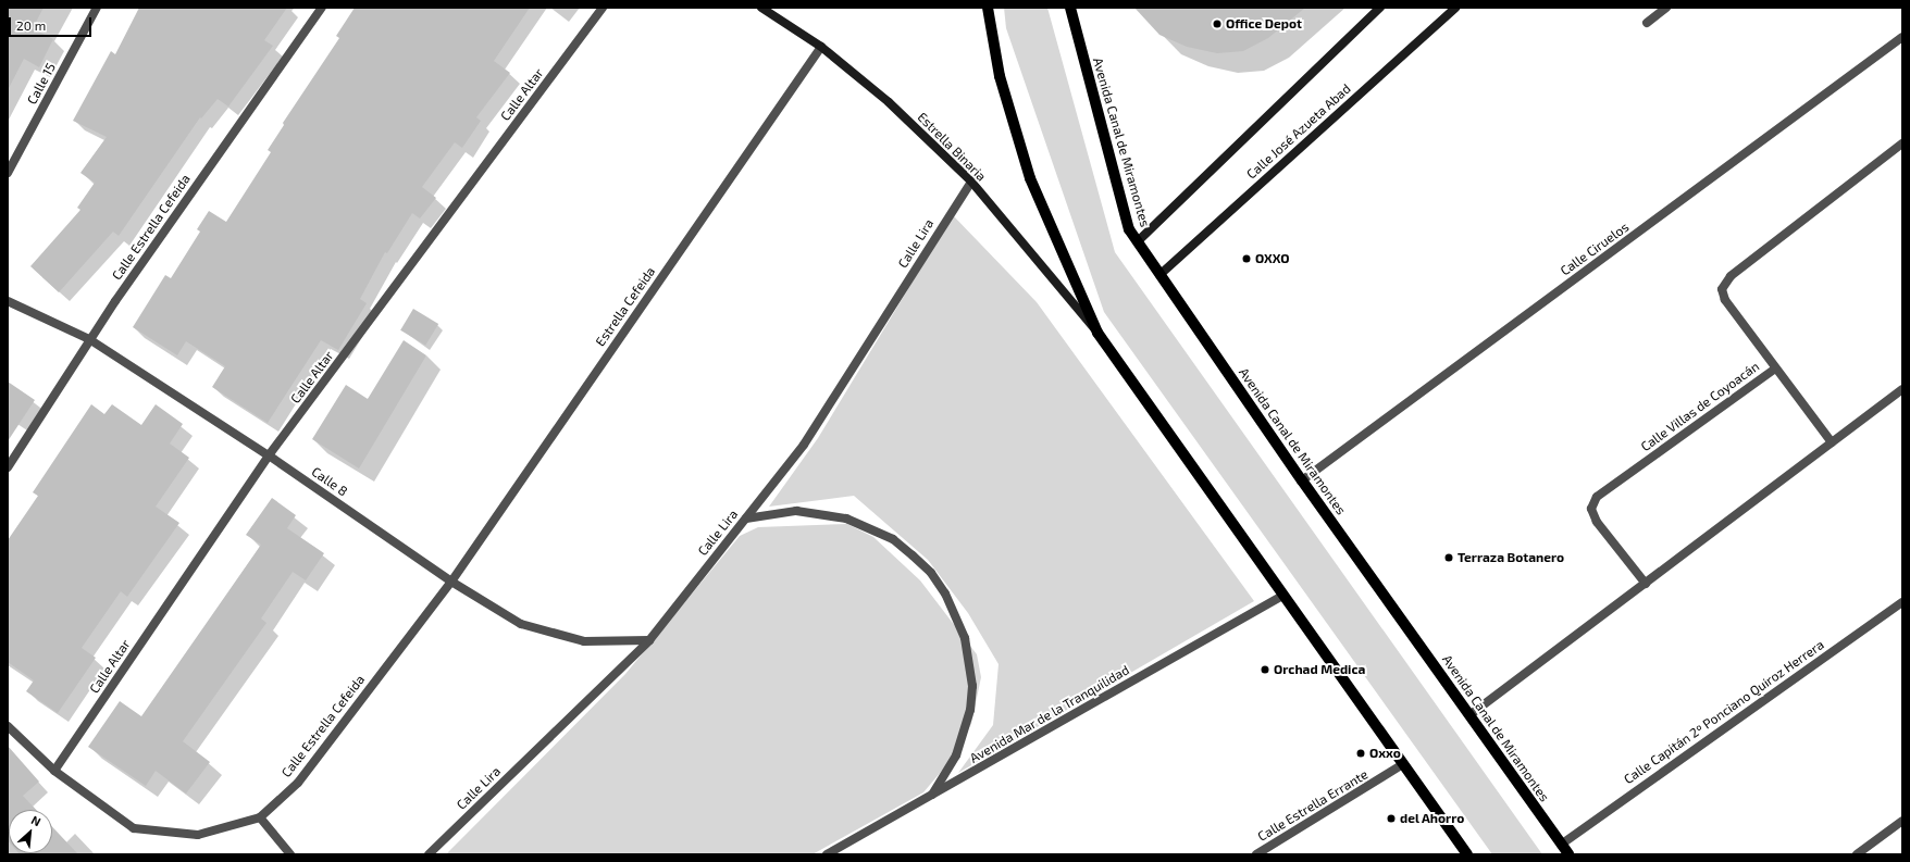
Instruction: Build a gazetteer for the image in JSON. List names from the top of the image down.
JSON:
{
  "streets": {
    "main road": ["Avenida Canal de Miramontes"],
    "street": [
      "Calle 15",
      "Calle Altar",
      "Calle José Azueta Abad",
      "Estrella Binaria",
      "Calle Estrella Cefeida",
      "Calle Lira",
      "Calle Ciruelos",
      "Estrella Cefeida",
      "Calle Villas de Coyoacán",
      "Calle 8",
      "Calle Capitán 2º Ponciano Quiroz Herrera",
      "Avenida Mar de la Tranquilidad",
      "Calle Estrella Errante"
    ]
  },
  "crossings": [
    ["Calle Altar", "Calle Estrella Cefeida"],
    ["Calle Altar", "Calle 8"],
    ["Calle José Azueta Abad", "Avenida Canal de Miramontes"],
    ["Avenida Canal de Miramontes", "Calle Ciruelos"],
    ["Avenida Canal de Miramontes", "Calle Capitán 2º Ponciano Quiroz Herrera"],
    ["Estrella Binaria", "Calle Lira"],
    ["Estrella Binaria", "Estrella Cefeida"],
    ["Calle Estrella Cefeida", "Estrella Cefeida"],
    ["Calle Estrella Cefeida", "Calle 8"],
    ["Calle Lira", "Calle 8"],
    ["Estrella Cefeida", "Calle 8"]
  ],
  "places": [
    "Office Depot",
    "OXXO",
    "Terraza Botanero",
    "Orchad Medica",
    "Oxxo",
    "del Ahorro"
  ],
  "scale_bar": "20 m",
  "north": "top right"
}
